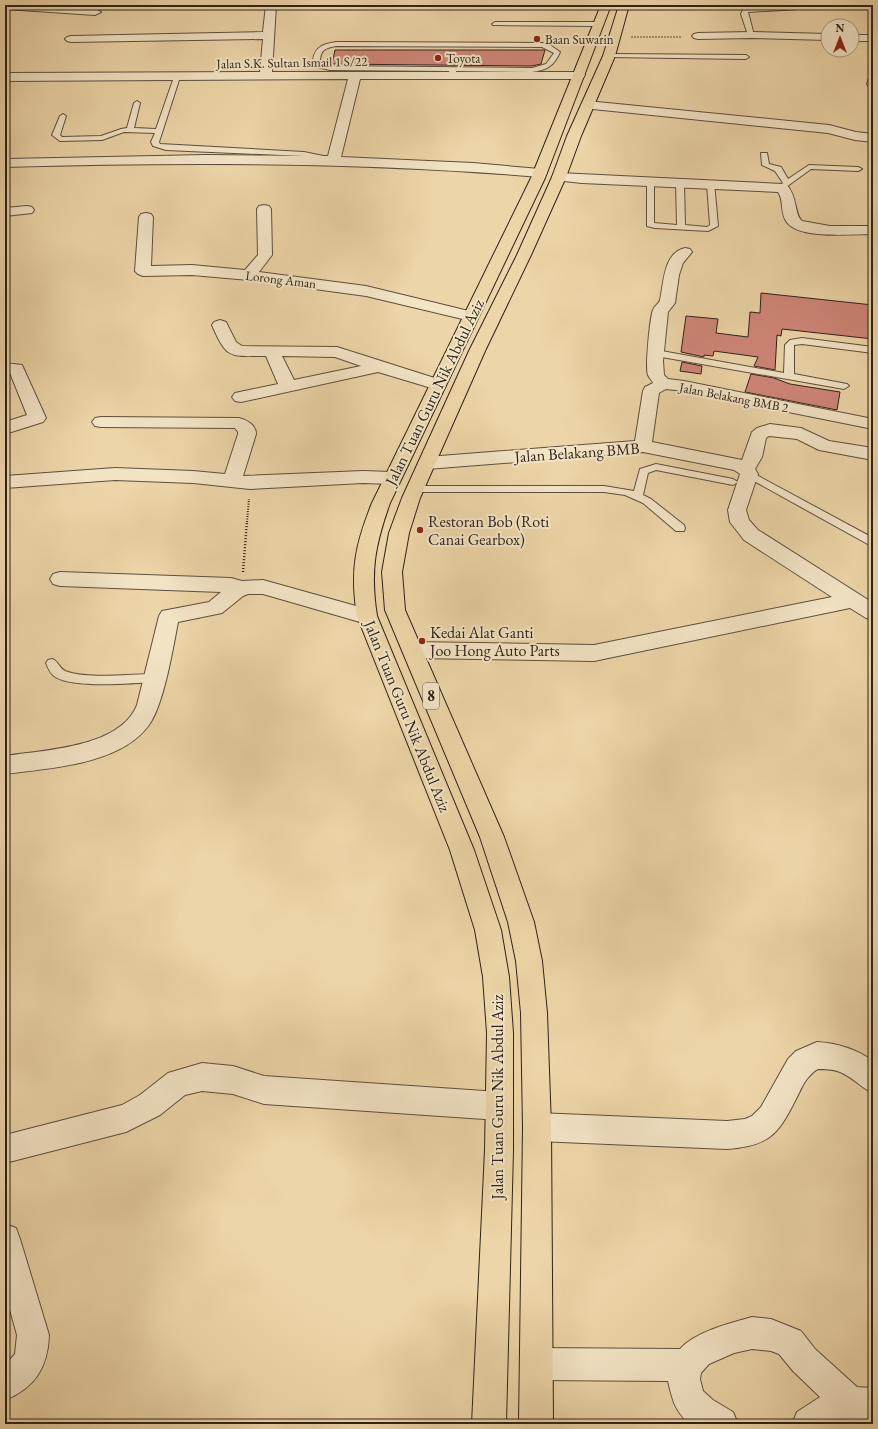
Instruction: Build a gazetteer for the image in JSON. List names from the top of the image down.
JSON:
{
  "streets": {
    "main road": ["Jalan Tuan Guru Nik Abdul Aziz", "8"],
    "street": [
      "Jalan S.K. Sultan Ismail 1 S/22",
      "Lorong Aman",
      "Jalan Belakang BMB 2",
      "Jalan Belakang BMB"
    ]
  },
  "crossings": [
    ["Jalan S.K. Sultan Ismail 1 S/22", "Jalan Tuan Guru Nik Abdul Aziz"],
    ["Lorong Aman", "Jalan Tuan Guru Nik Abdul Aziz"],
    ["Jalan Tuan Guru Nik Abdul Aziz", "Jalan Belakang BMB"],
    ["Jalan Belakang BMB 2", "Jalan Belakang BMB"]
  ],
  "places": [
    "Baan Suwarin",
    "Toyota",
    "Restoran Bob (Roti Canai Gearbox)",
    "Kedai Alat Ganti Joo Hong Auto Parts"
  ],
  "north": "top"
}
